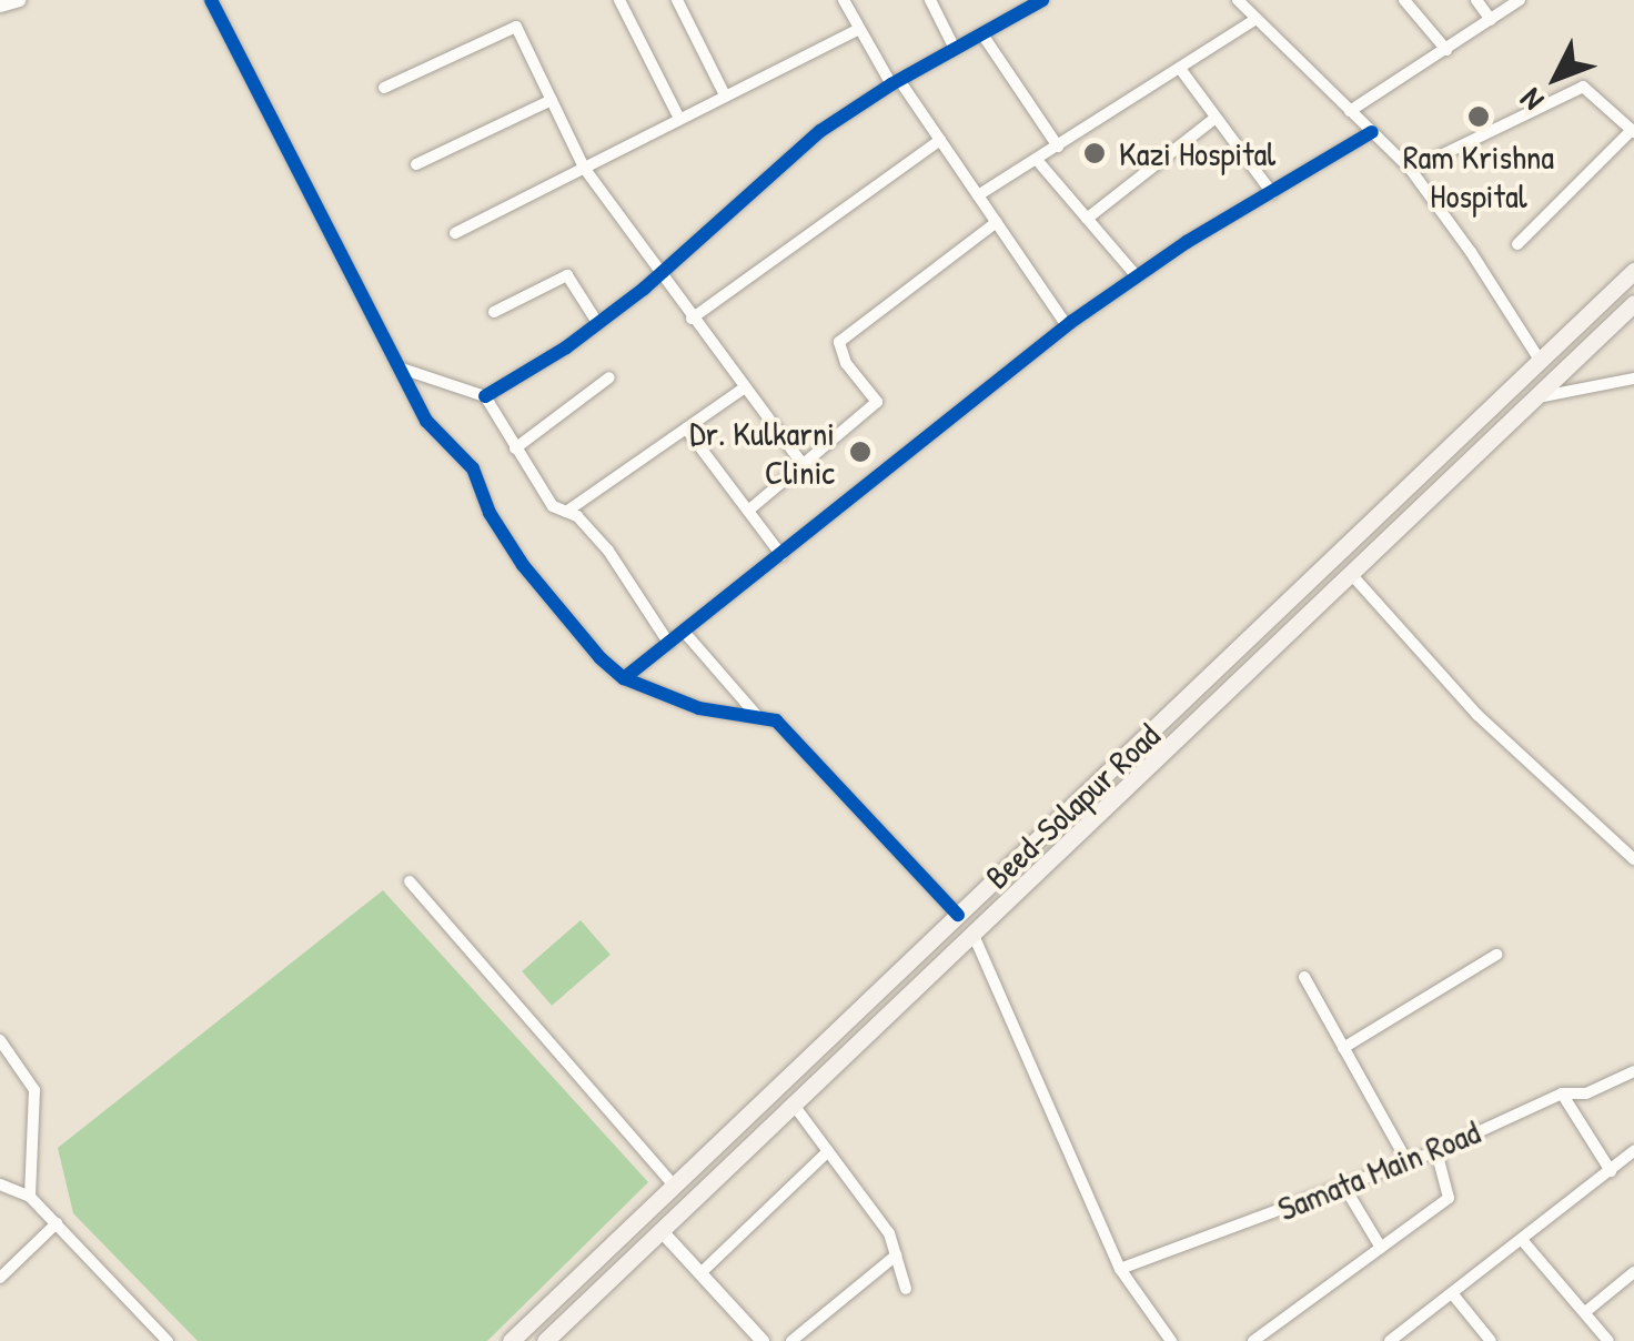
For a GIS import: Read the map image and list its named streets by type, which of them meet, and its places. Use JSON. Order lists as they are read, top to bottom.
{
  "streets": {
    "main road": ["Beed-Solapur Road"],
    "street": ["Samata Main Road"]
  },
  "places": ["Ram Krishna Hospital", "Kazi Hospital", "Dr. Kulkarni Clinic"],
  "north": "bottom left"
}
